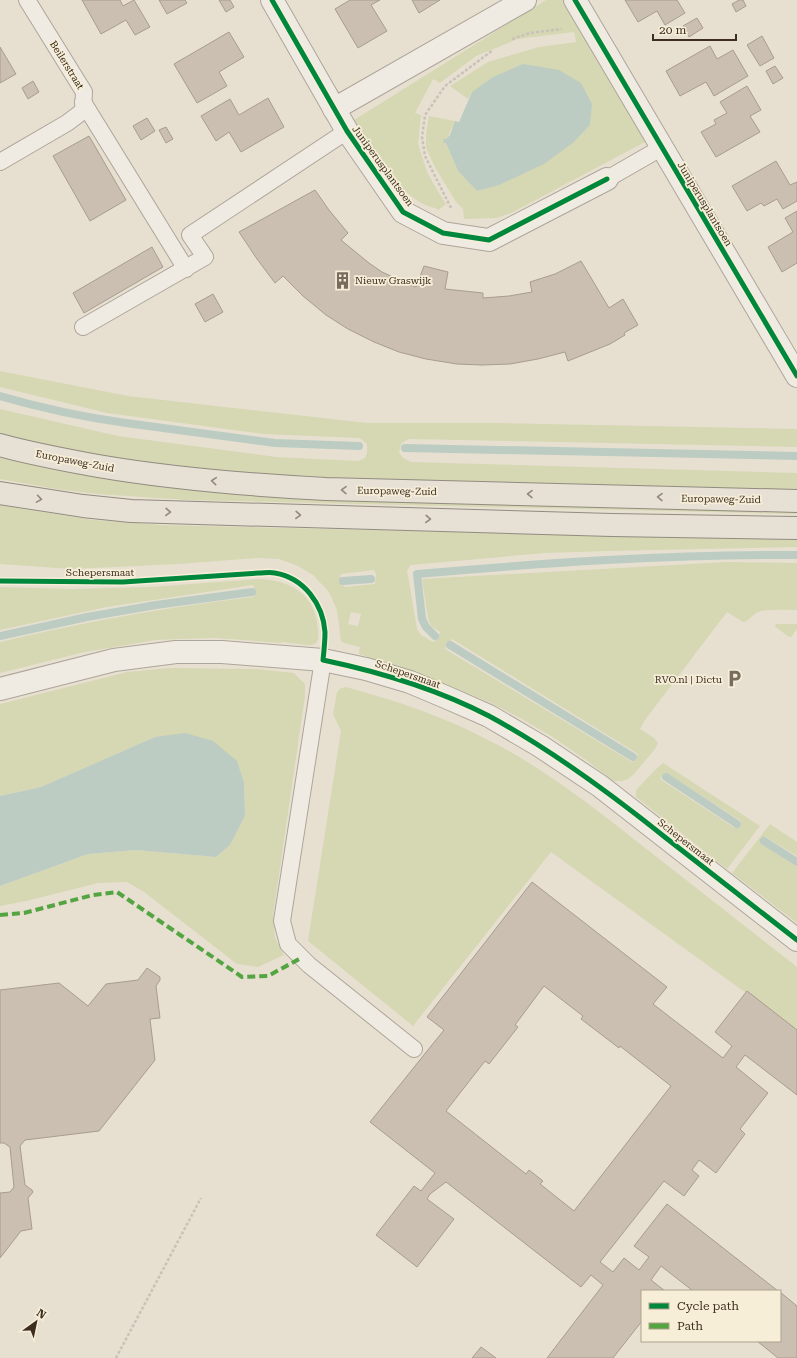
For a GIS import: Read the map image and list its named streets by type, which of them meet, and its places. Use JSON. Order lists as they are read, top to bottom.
{
  "streets": {
    "main road": ["Europaweg-Zuid"],
    "street": ["Juniperusplantsoen", "Schepersmaat"],
    "lane": ["Beilerstraat"]
  },
  "places": {
    "building": ["Nieuw Graswijk"],
    "parking": ["RVO.nl | Dictu"]
  },
  "legend": ["Cycle path", "Path"],
  "scale_bar": "20 m",
  "north": "top right"
}
